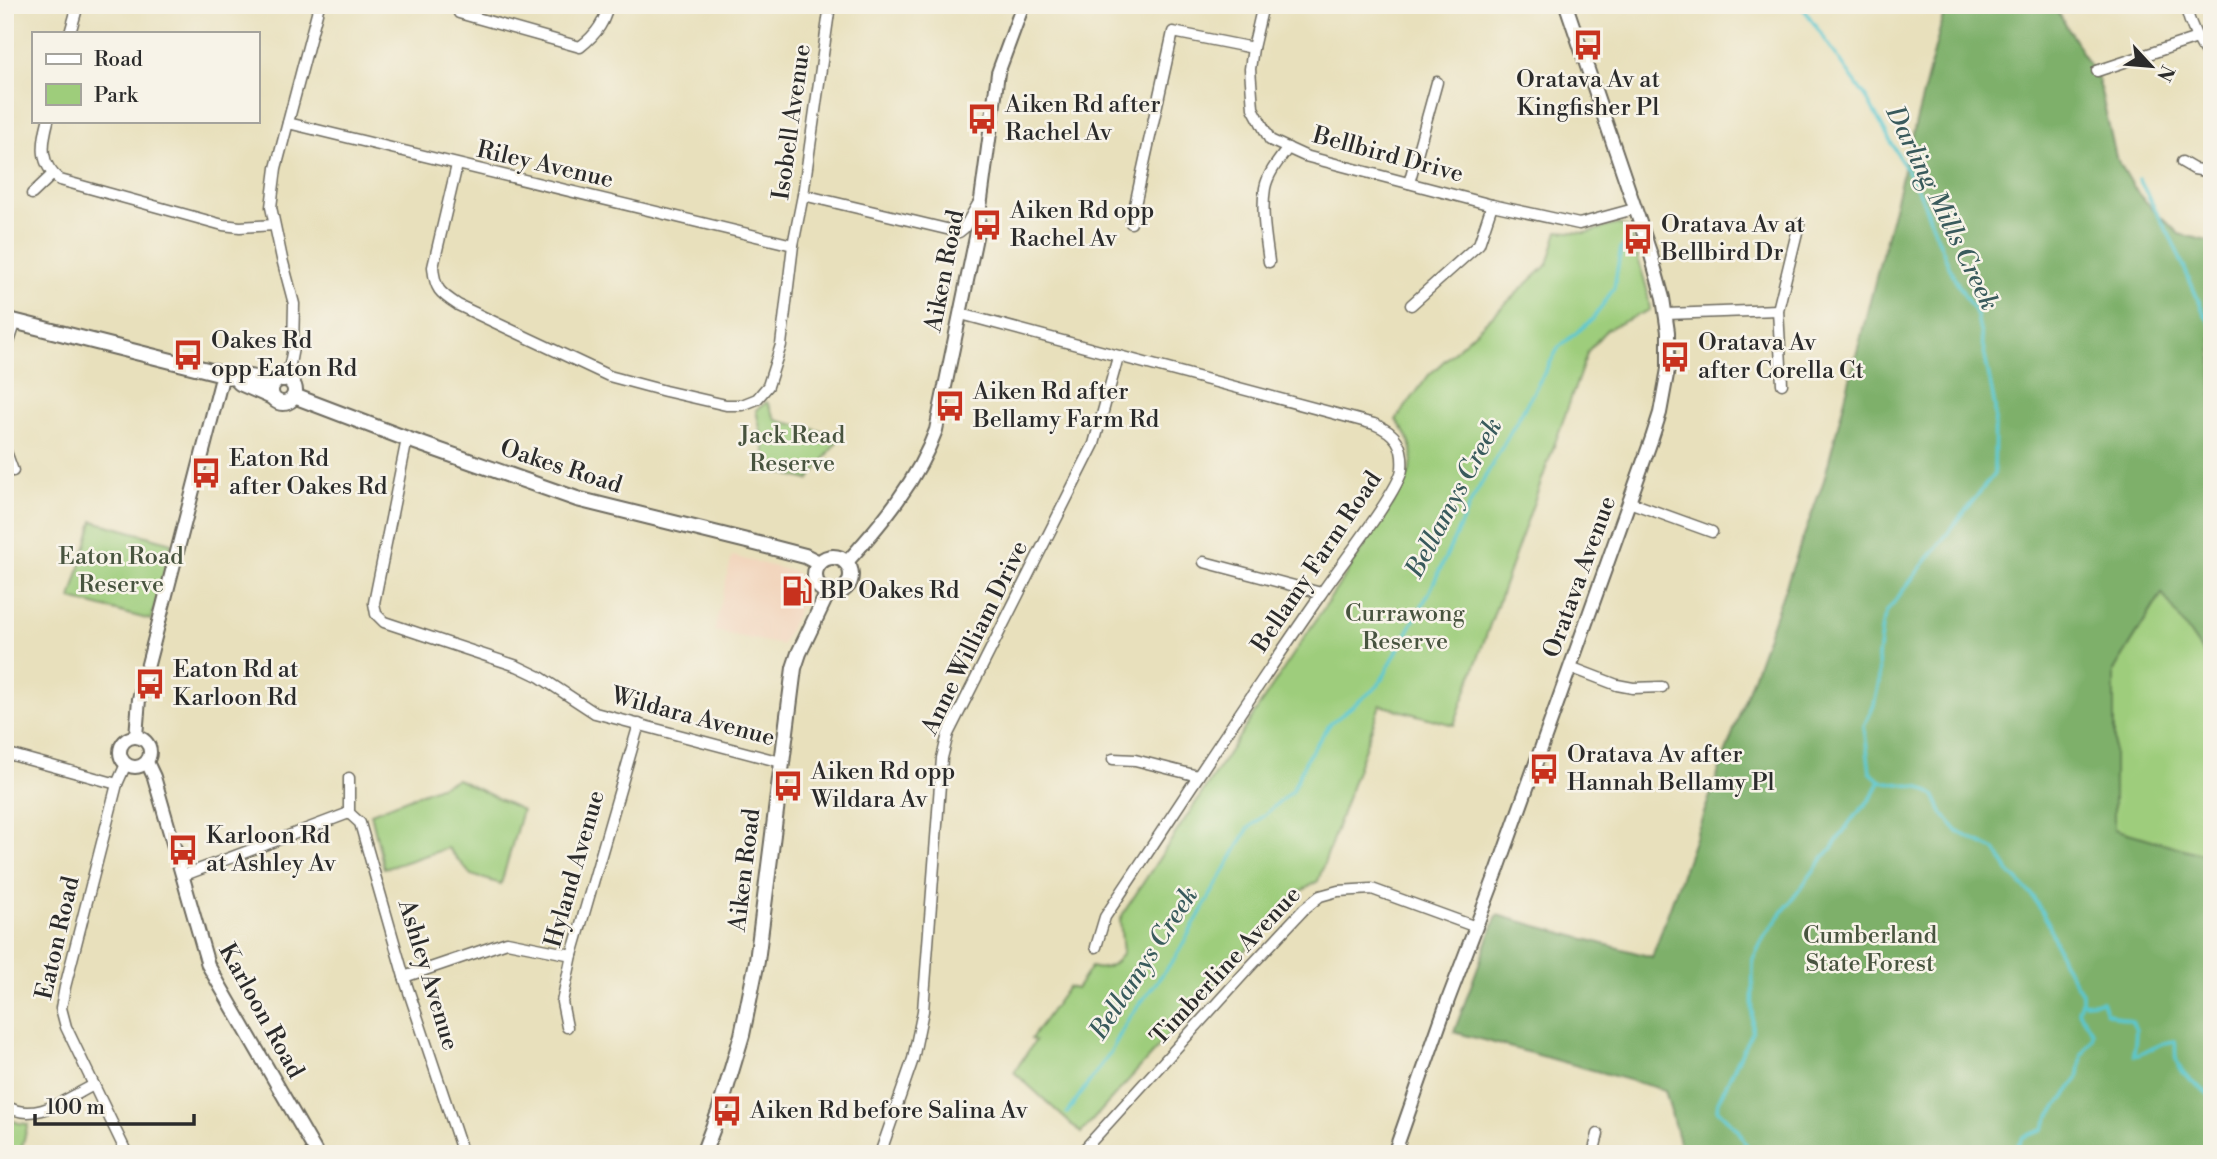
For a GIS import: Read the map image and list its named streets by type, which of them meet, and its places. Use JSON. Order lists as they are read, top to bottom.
{
  "streets": {
    "main road": ["Aiken Road", "Oakes Road"],
    "street": [
      "Isobell Avenue",
      "Bellbird Drive",
      "Riley Avenue",
      "Bellamy Farm Road",
      "Oratava Avenue",
      "Anne William Drive",
      "Wildara Avenue",
      "Hyland Avenue",
      "Eaton Road",
      "Timberline Avenue",
      "Ashley Avenue",
      "Karloon Road"
    ]
  },
  "crossings": [
    ["Isobell Avenue", "Riley Avenue"],
    ["Bellbird Drive", "Oratava Avenue"],
    ["Aiken Road", "Oakes Road"],
    ["Aiken Road", "Bellamy Farm Road"],
    ["Aiken Road", "Wildara Avenue"],
    ["Oakes Road", "Wildara Avenue"],
    ["Bellamy Farm Road", "Anne William Drive"],
    ["Oratava Avenue", "Timberline Avenue"],
    ["Wildara Avenue", "Hyland Avenue"],
    ["Eaton Road", "Karloon Road"]
  ],
  "water": ["Darling Mills Creek", "Bellamys Creek"],
  "parks": [
    "Jack Read Reserve",
    "Eaton Road Reserve",
    "Currawong Reserve",
    "Cumberland State Forest"
  ],
  "places": {
    "bus stop": [
      "Oratava Av at Kingfisher Pl",
      "Aiken Rd after Rachel Av",
      "Aiken Rd opp Rachel Av",
      "Oratava Av at Bellbird Dr",
      "Oakes Rd opp Eaton Rd",
      "Oratava Av after Corella Ct",
      "Aiken Rd after Bellamy Farm Rd",
      "Eaton Rd after Oakes Rd",
      "Eaton Rd at Karloon Rd",
      "Oratava Av after Hannah Bellamy Pl",
      "Aiken Rd opp Wildara Av",
      "Karloon Rd at Ashley Av",
      "Aiken Rd before Salina Av"
    ],
    "fuel station": ["BP Oakes Rd"]
  },
  "legend": ["Road", "Park"],
  "scale_bar": "100 m",
  "north": "bottom right"
}
